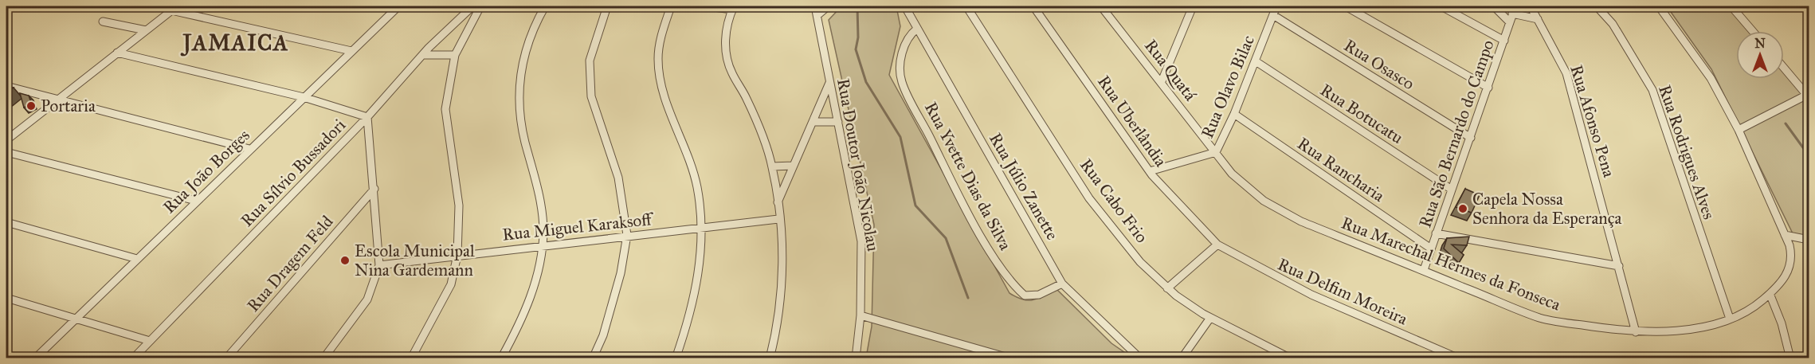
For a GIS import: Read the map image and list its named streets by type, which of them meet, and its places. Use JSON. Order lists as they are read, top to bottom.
{
  "streets": {
    "street": [
      "Rua Osasco",
      "Rua Quatá",
      "Rua Olavo Bilac",
      "Rua Botucatu",
      "Rua Uberlândia",
      "Rua Afonso Pena",
      "Rua São Bernardo do Campo",
      "Rua Rodrigues Alves",
      "Rua Doutor João Nicolau",
      "Rua Rancharia",
      "Rua João Borges",
      "Rua Sílvio Bussadori",
      "Rua Yvette Dias da Silva",
      "Rua Júlio Zanette",
      "Rua Cabo Frio",
      "Rua Miguel Karaksoff",
      "Rua Dragem Feld",
      "Rua Marechal Hermes da Fonseca",
      "Rua Delfim Moreira"
    ]
  },
  "crossings": [
    ["Rua Osasco", "Rua Olavo Bilac"],
    ["Rua Osasco", "Rua São Bernardo do Campo"],
    ["Rua Quatá", "Rua Olavo Bilac"],
    ["Rua Quatá", "Rua Marechal Hermes da Fonseca"],
    ["Rua Olavo Bilac", "Rua Botucatu"],
    ["Rua Olavo Bilac", "Rua Rancharia"],
    ["Rua Olavo Bilac", "Rua Marechal Hermes da Fonseca"],
    ["Rua Botucatu", "Rua São Bernardo do Campo"],
    ["Rua Uberlândia", "Rua Delfim Moreira"],
    ["Rua Afonso Pena", "Rua Marechal Hermes da Fonseca"],
    ["Rua São Bernardo do Campo", "Rua Rancharia"],
    ["Rua São Bernardo do Campo", "Rua Marechal Hermes da Fonseca"],
    ["Rua Rodrigues Alves", "Rua Marechal Hermes da Fonseca"],
    ["Rua Yvette Dias da Silva", "Rua Júlio Zanette"]
  ],
  "districts": ["JAMAICA"],
  "places": ["Portaria", "Capela Nossa Senhora da Esperança", "Escola Municipal Nina Gardemann"],
  "north": "top"
}
